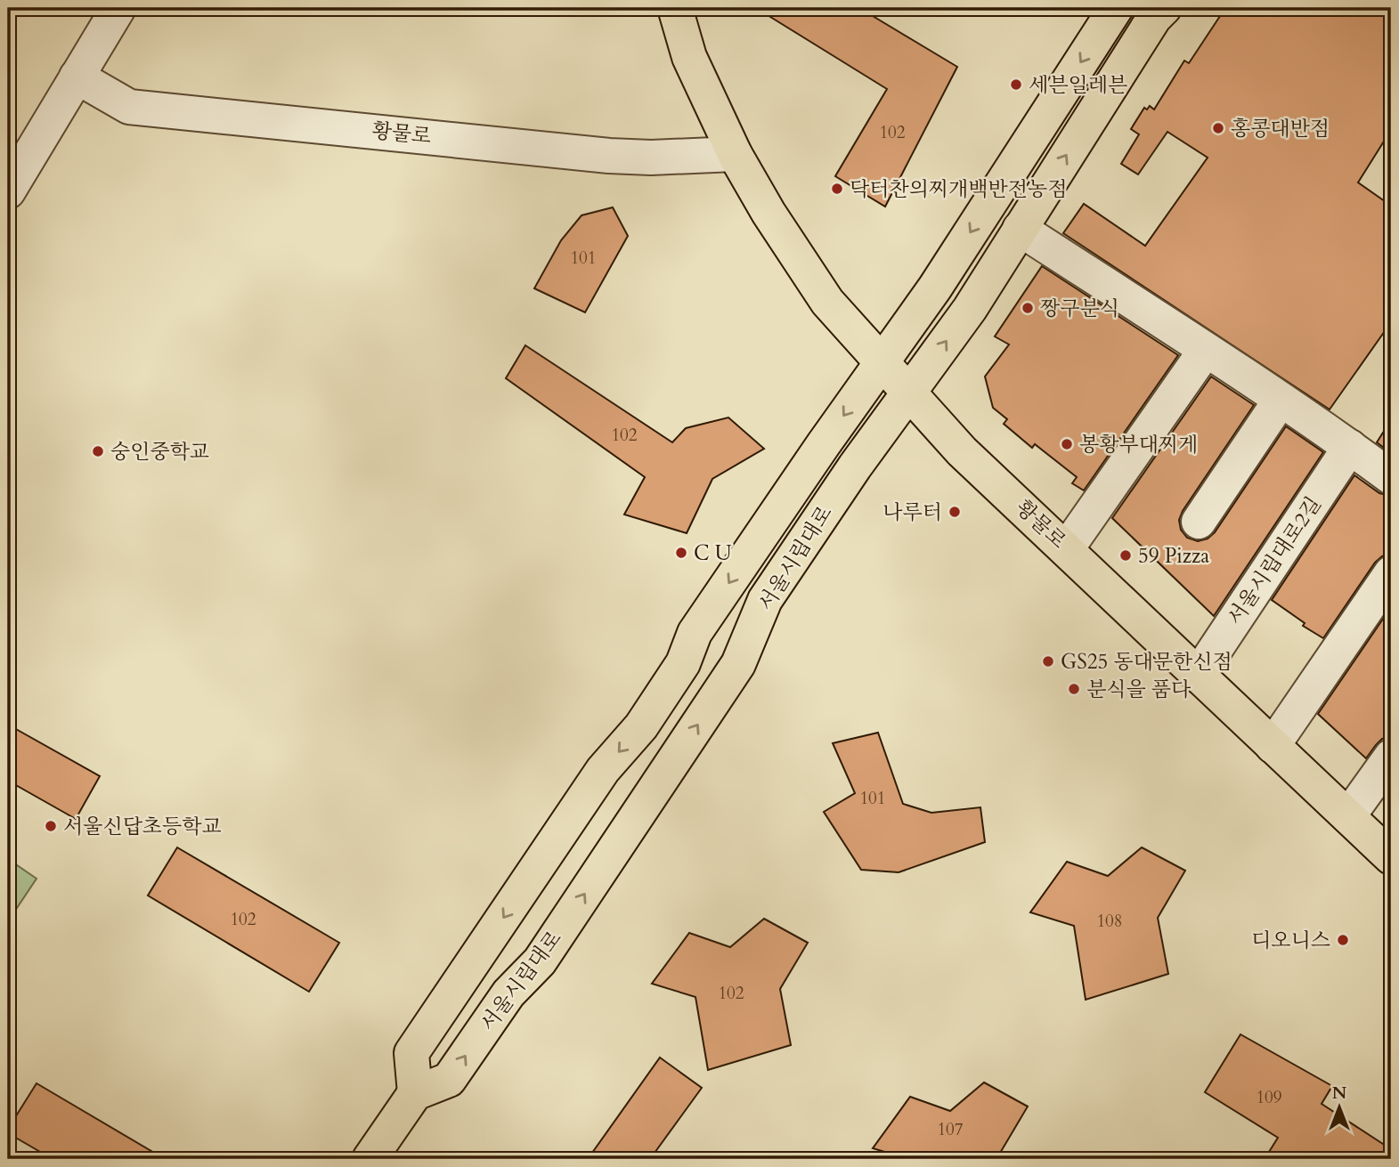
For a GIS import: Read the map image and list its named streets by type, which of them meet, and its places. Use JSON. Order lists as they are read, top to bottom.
{
  "streets": {
    "main road": ["황물로", "서울시립대로"],
    "street": ["서울시립대로2길"]
  },
  "crossings": [
    ["황물로", "서울시립대로"],
    ["황물로", "서울시립대로2길"]
  ],
  "places": [
    "세븐일레븐",
    "홍콩대반점",
    "닥터찬의찌개백반전농점",
    "짱구분식",
    "봉황부대찌게",
    "숭인중학교",
    "나루터",
    "C U",
    "59 Pizza",
    "GS25 동대문한신점",
    "분식을 품다",
    "서울신답초등학교",
    "디오니스"
  ],
  "house_numbers": [
    "102",
    "101",
    "102",
    "101",
    "102",
    "108",
    "102",
    "109",
    "107"
  ],
  "north": "top"
}
